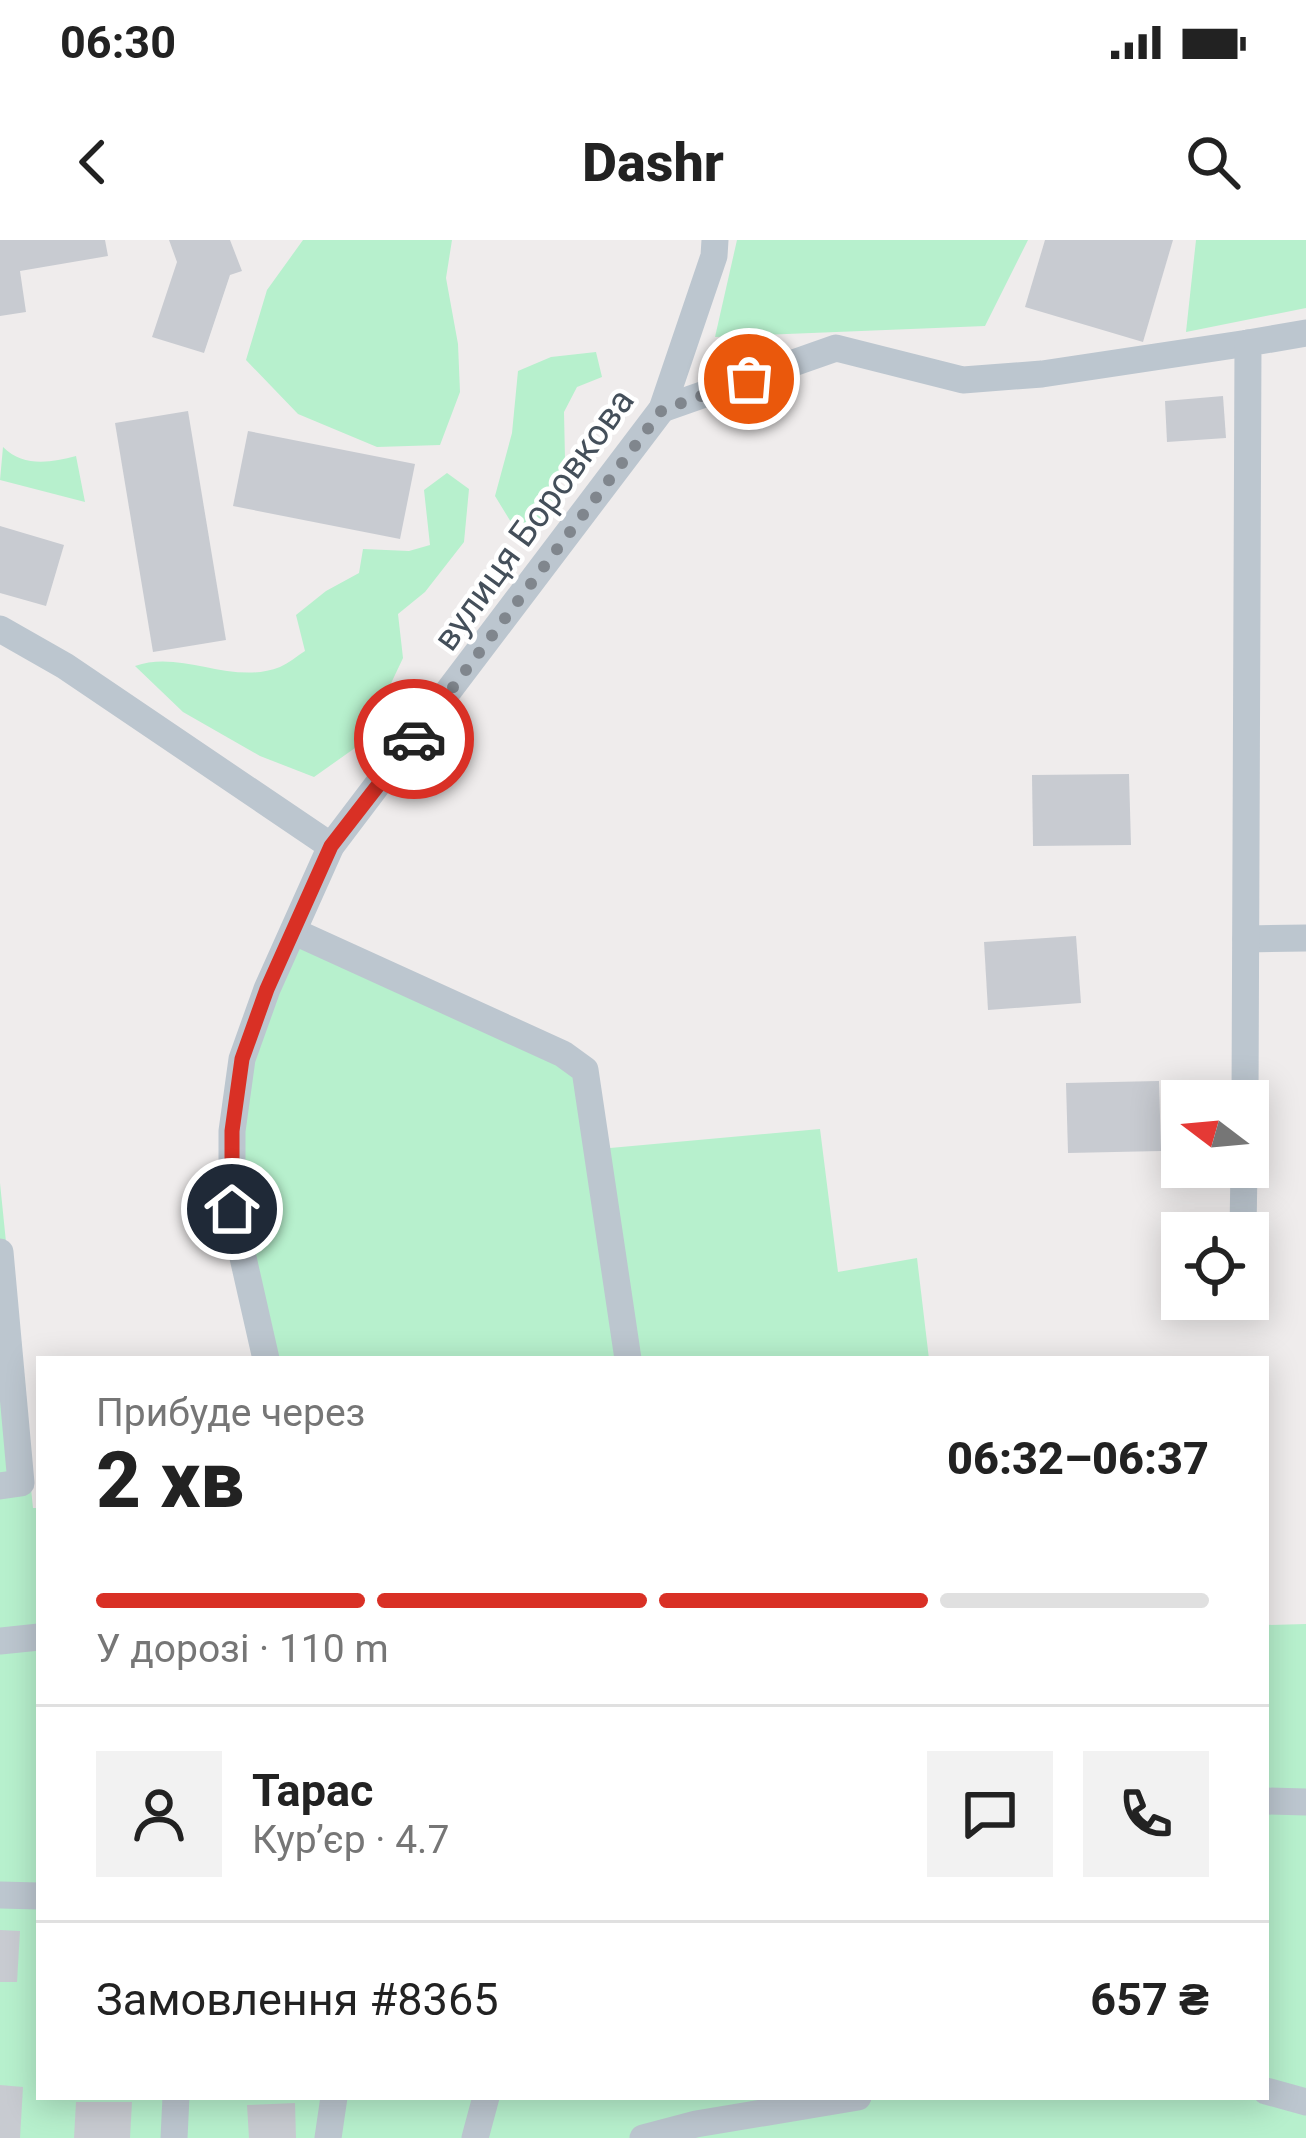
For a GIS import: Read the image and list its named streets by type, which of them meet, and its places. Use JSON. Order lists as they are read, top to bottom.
{
  "streets": {
    "street": ["вулиця Боровкова"]
  },
  "north": "left",
  "page": {
    "status": "06:30",
    "header": "Dashr",
    "heading": ["2 хв", "Прибуде через", "06:32–06:37"],
    "panel": [
      "Тарас",
      "Кур’єр · 4.7",
      "Замовлення #8365",
      "657 ₴"
    ],
    "bar": "У дорозі · 110 m"
  }
}
